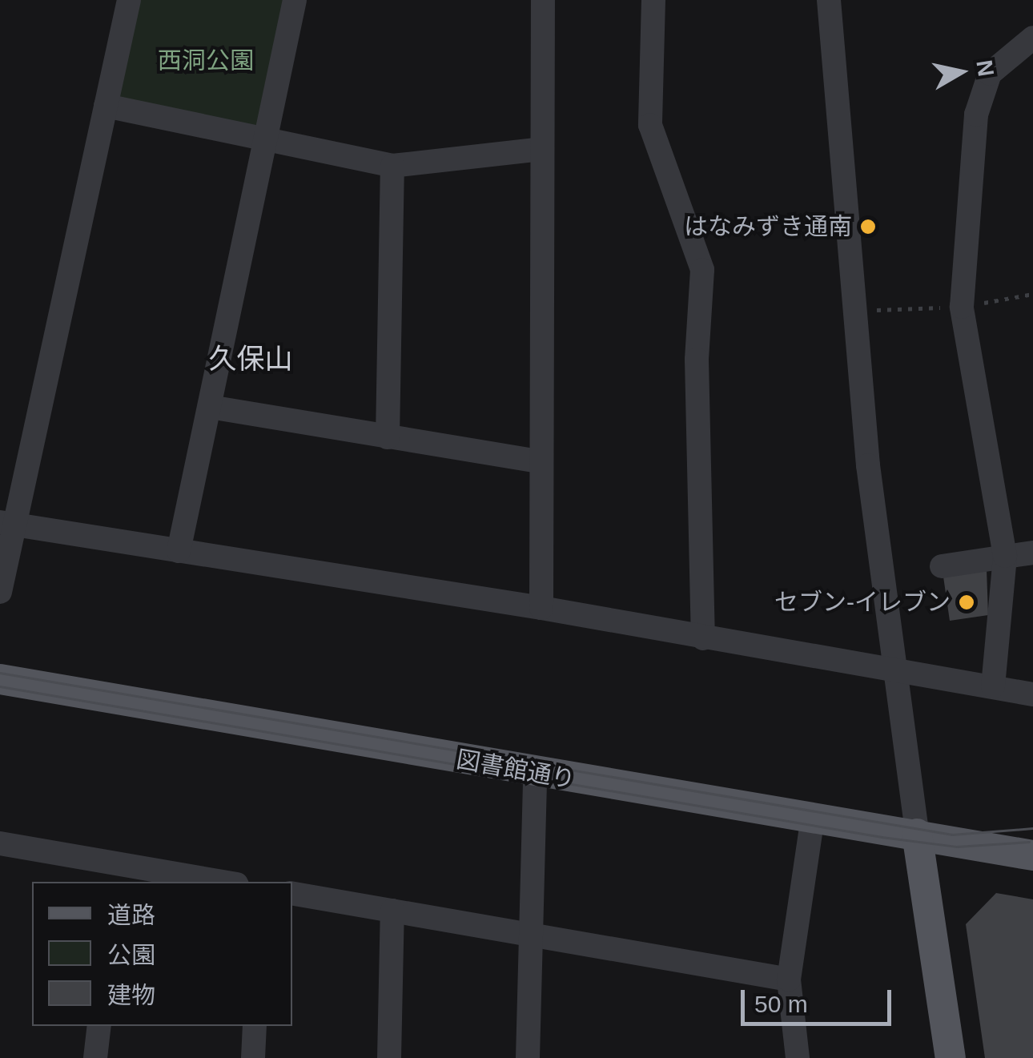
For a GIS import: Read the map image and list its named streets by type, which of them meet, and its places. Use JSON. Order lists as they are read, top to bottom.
{
  "streets": {
    "main road": ["図書館通り"]
  },
  "districts": ["久保山"],
  "parks": ["西洞公園"],
  "places": ["はなみずき通南", "セブン-イレブン"],
  "legend": ["道路", "公園", "建物"],
  "scale_bar": "50 m",
  "north": "right"
}
